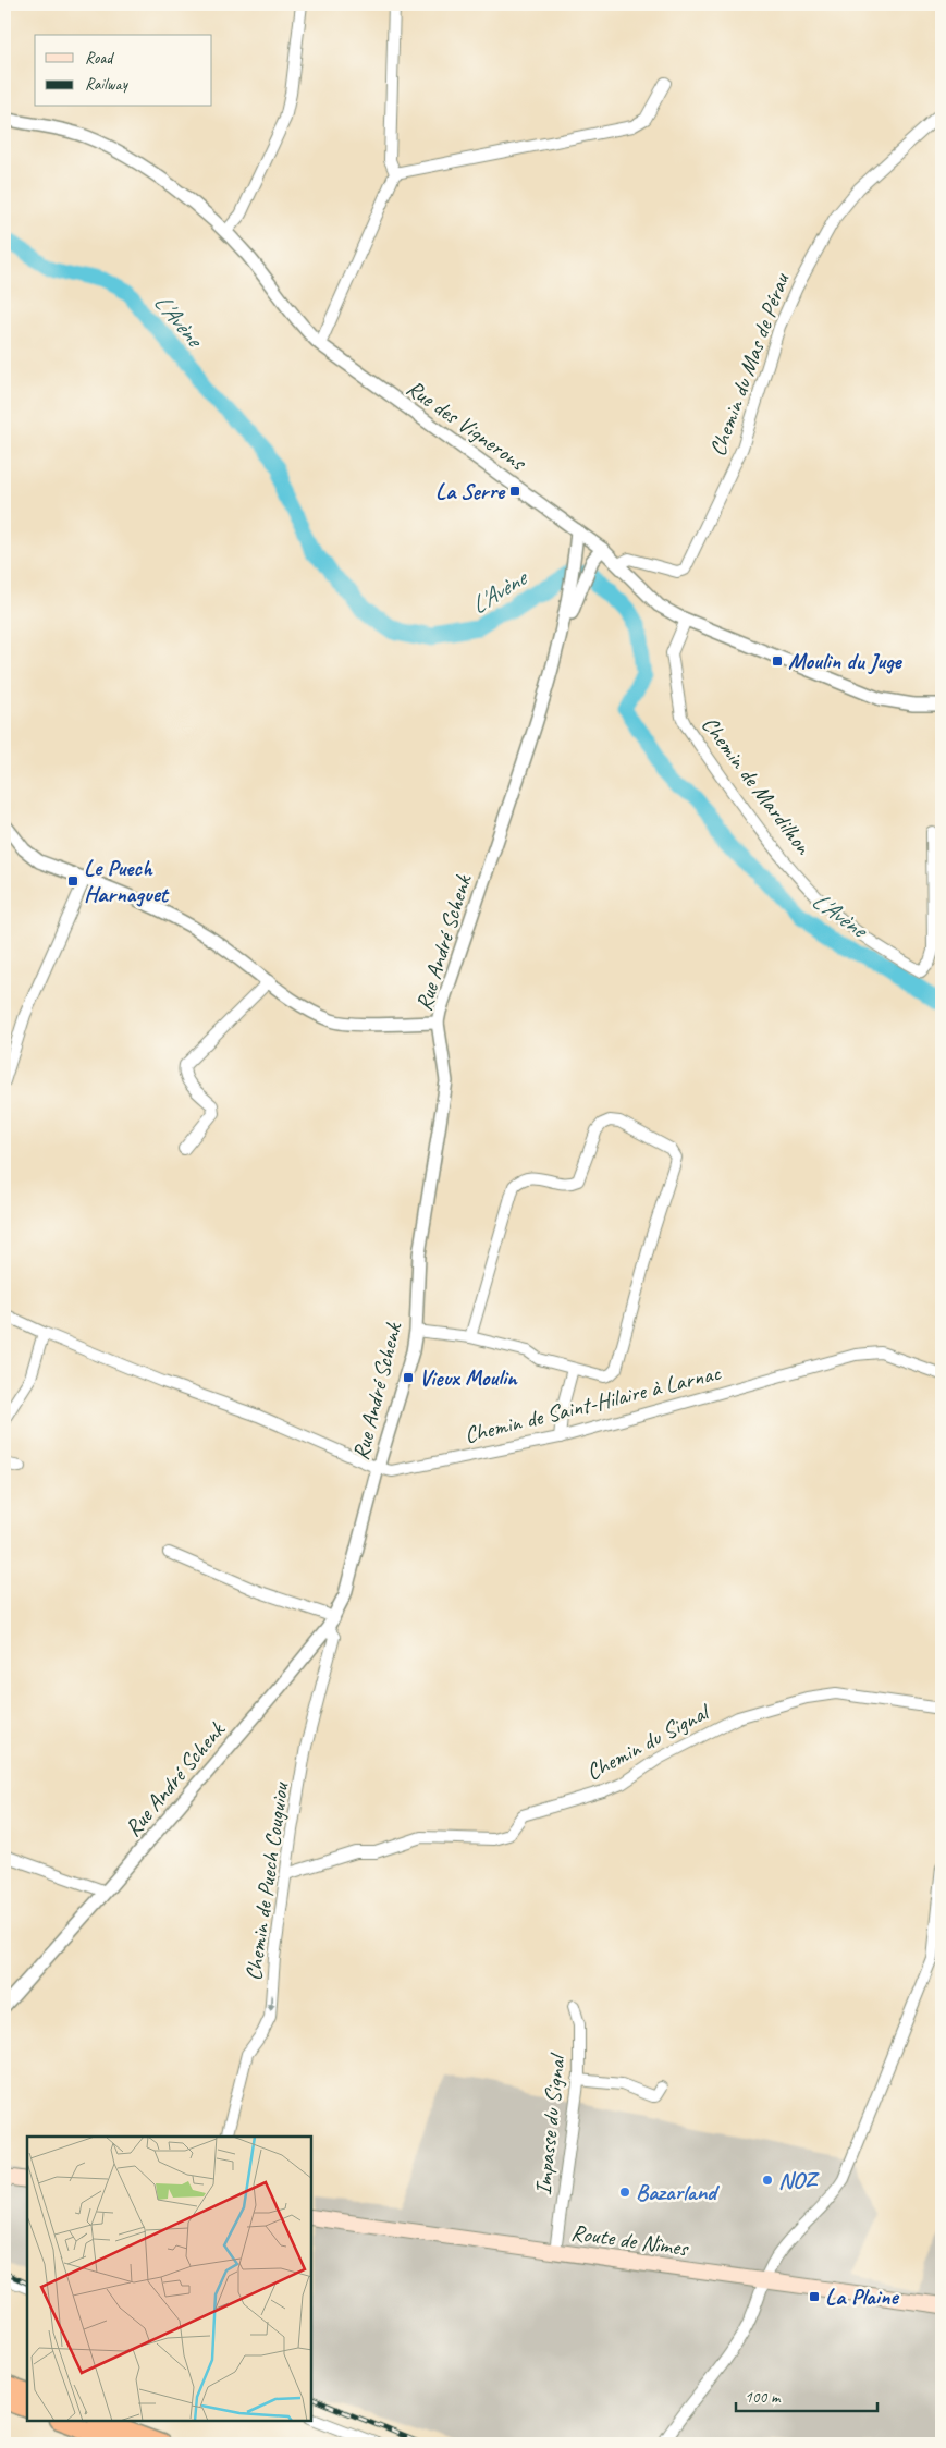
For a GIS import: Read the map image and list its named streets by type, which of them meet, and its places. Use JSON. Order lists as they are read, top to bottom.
{
  "streets": {
    "main road": ["Route de Nîmes"],
    "street": [
      "Chemin du Mas de Pérau",
      "Rue des Vignerons",
      "Chemin de Mardilhon",
      "Rue André Schenk",
      "Chemin de Saint-Hilaire à Larnac",
      "Chemin du Signal",
      "Chemin de Puech Couguiou",
      "Impasse du Signal"
    ]
  },
  "crossings": [
    ["Chemin du Mas de Pérau", "Rue des Vignerons"],
    ["Rue des Vignerons", "Chemin de Mardilhon"],
    ["Rue des Vignerons", "Rue André Schenk"],
    ["Rue André Schenk", "Chemin de Saint-Hilaire à Larnac"],
    ["Rue André Schenk", "Chemin de Puech Couguiou"],
    ["Chemin du Signal", "Chemin de Puech Couguiou"],
    ["Impasse du Signal", "Route de Nîmes"]
  ],
  "one_way": ["Chemin de Puech Couguiou"],
  "water": ["L'Avène"],
  "places": {
    "transit": [
      "La Serre",
      "Moulin du Juge",
      "Le Puech Harnaguet",
      "Vieux Moulin",
      "La Plaine"
    ],
    "other": ["NOZ", "Bazarland"]
  },
  "legend": ["Road", "Railway"],
  "scale_bar": "100 m"
}
